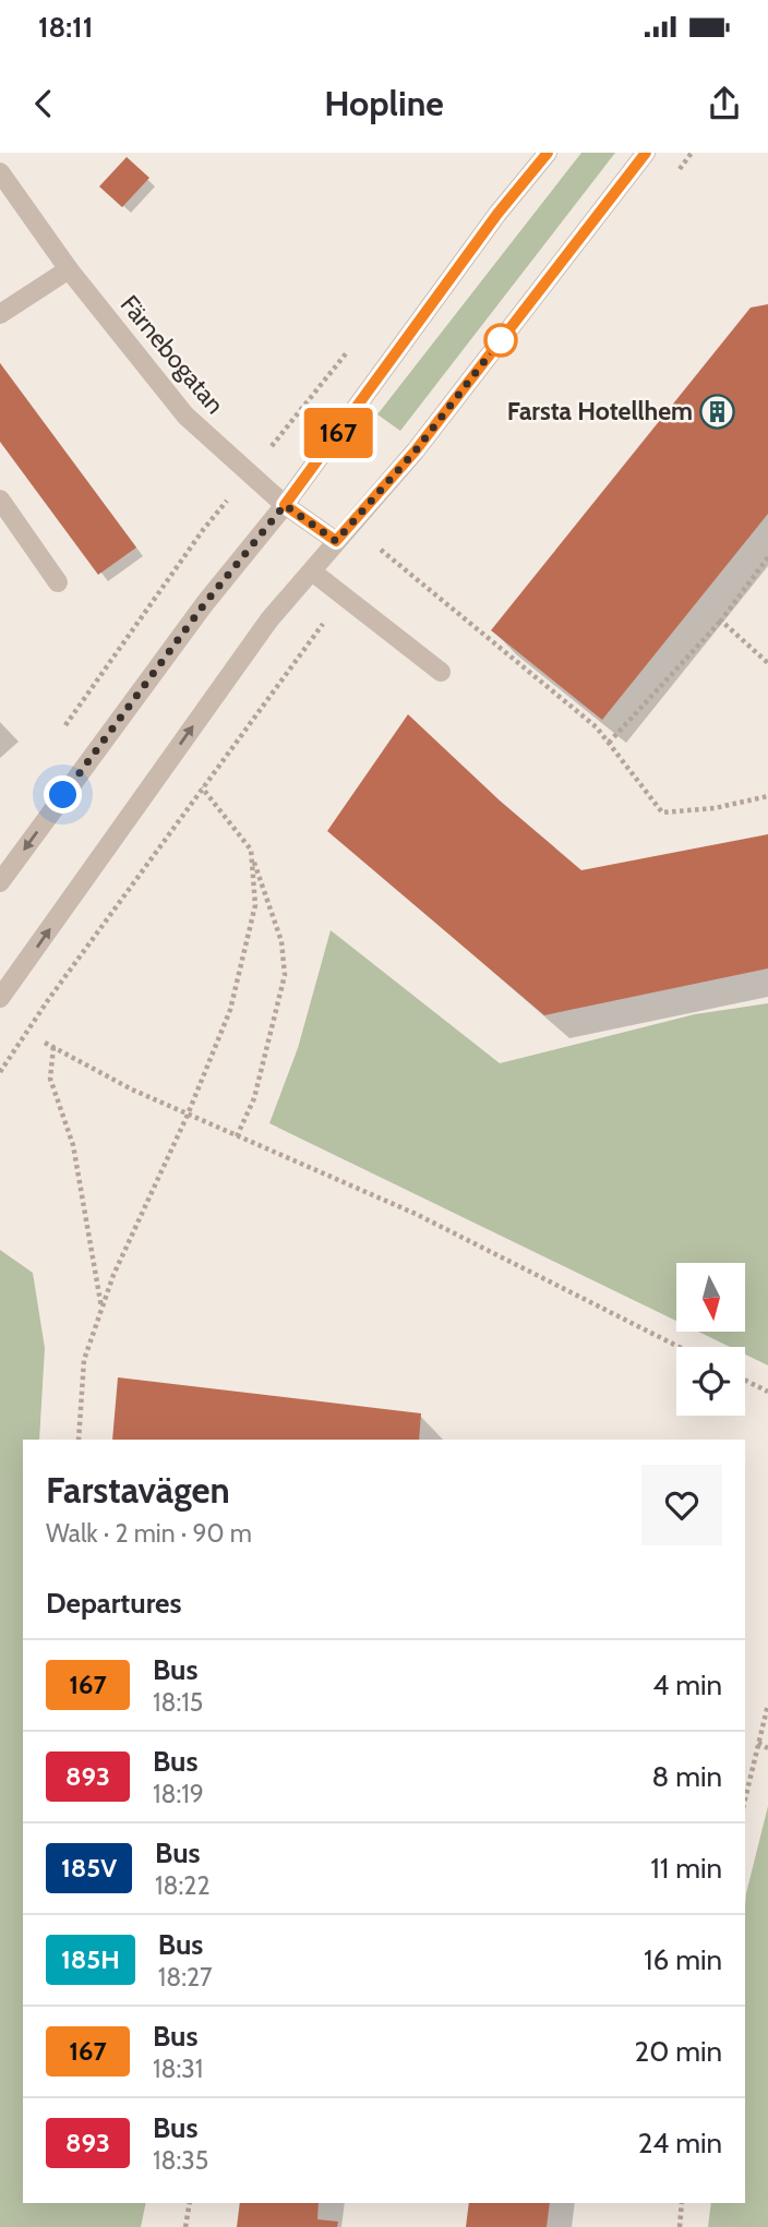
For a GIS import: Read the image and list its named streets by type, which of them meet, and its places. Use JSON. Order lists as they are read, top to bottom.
{
  "streets": {
    "street": ["Färnebogatan"]
  },
  "places": {
    "building": ["Farsta Hotellhem"]
  },
  "lines": ["bus line 167"],
  "north": "bottom",
  "page": {
    "status": "18:11",
    "header": "Hopline",
    "on_map": "167",
    "heading": [
      ["Farstavägen", "Walk · 2 min · 90 m"],
      "Departures"
    ],
    "list": [
      {
        "mark": "167",
        "name": "Bus",
        "note": "18:15",
        "value": "4 min"
      },
      {
        "mark": "893",
        "name": "Bus",
        "note": "18:19",
        "value": "8 min"
      },
      {
        "mark": "185V",
        "name": "Bus",
        "note": "18:22",
        "value": "11 min"
      },
      {
        "mark": "185H",
        "name": "Bus",
        "note": "18:27",
        "value": "16 min"
      },
      {
        "mark": "167",
        "name": "Bus",
        "note": "18:31",
        "value": "20 min"
      },
      {
        "mark": "893",
        "name": "Bus",
        "note": "18:35",
        "value": "24 min"
      }
    ]
  }
}
